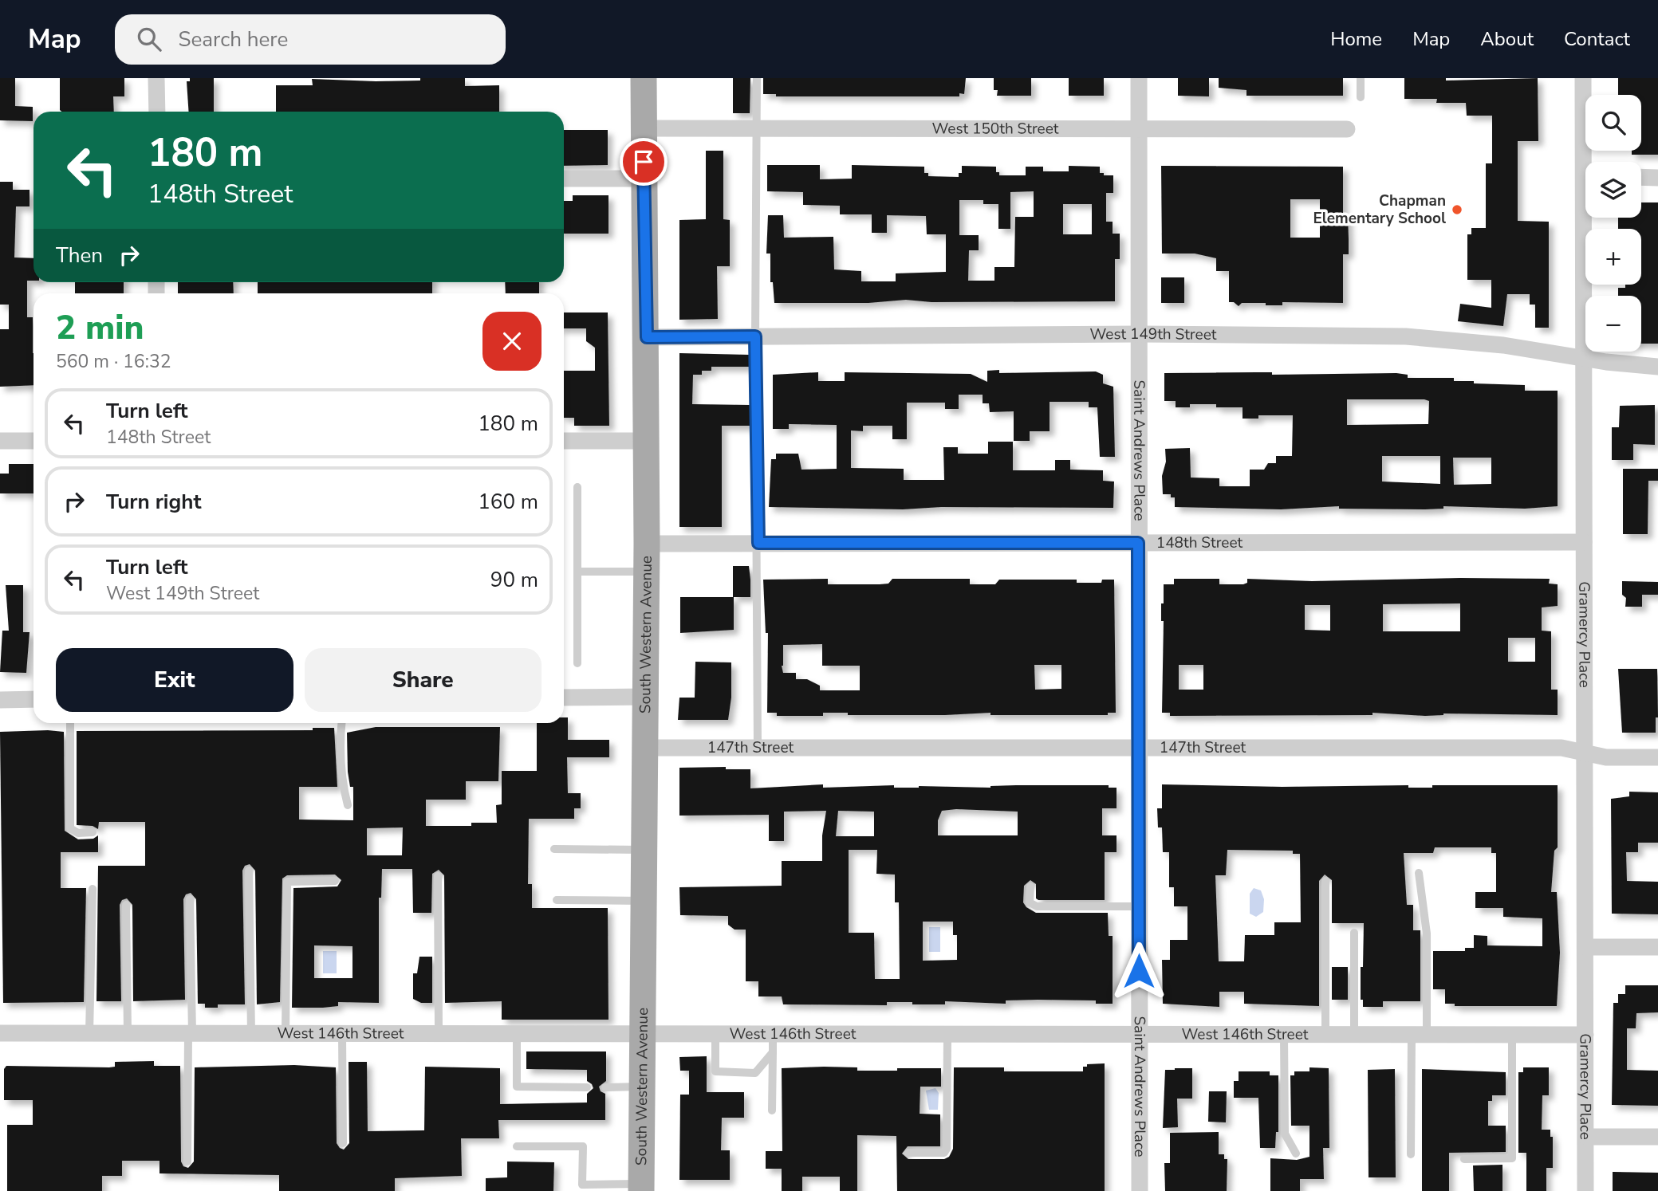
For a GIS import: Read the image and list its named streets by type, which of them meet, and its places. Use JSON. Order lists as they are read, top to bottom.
{
  "streets": {
    "main road": ["South Western Avenue"],
    "street": [
      "West 150th Street",
      "West 149th Street",
      "Saint Andrews Place",
      "148th Street",
      "Gramercy Place",
      "147th Street",
      "West 146th Street"
    ]
  },
  "crossings": [
    ["West 150th Street", "Saint Andrews Place"],
    ["West 150th Street", "South Western Avenue"],
    ["West 149th Street", "Saint Andrews Place"],
    ["West 149th Street", "South Western Avenue"],
    ["West 149th Street", "Gramercy Place"],
    ["Saint Andrews Place", "148th Street"],
    ["Saint Andrews Place", "147th Street"],
    ["Saint Andrews Place", "West 146th Street"],
    ["148th Street", "South Western Avenue"],
    ["148th Street", "Gramercy Place"],
    ["South Western Avenue", "147th Street"],
    ["South Western Avenue", "West 146th Street"],
    ["Gramercy Place", "147th Street"],
    ["Gramercy Place", "West 146th Street"]
  ],
  "places": ["Chapman Elementary School"],
  "page": {
    "header": "Map",
    "search": "Search here",
    "nav": [
      "Home",
      "Map",
      "About",
      "Contact"
    ],
    "map_buttons": ["+", "−"],
    "turn": ["180 m", "148th Street"],
    "then": "Then",
    "heading": ["2 min", "560 m · 16:32"],
    "list": [
      {
        "name": "Turn left",
        "note": "148th Street",
        "value": "180 m"
      },
      {
        "name": "Turn right",
        "value": "160 m"
      },
      {
        "name": "Turn left",
        "note": "West 149th Street",
        "value": "90 m"
      }
    ],
    "buttons": ["Exit", "Share"]
  }
}
